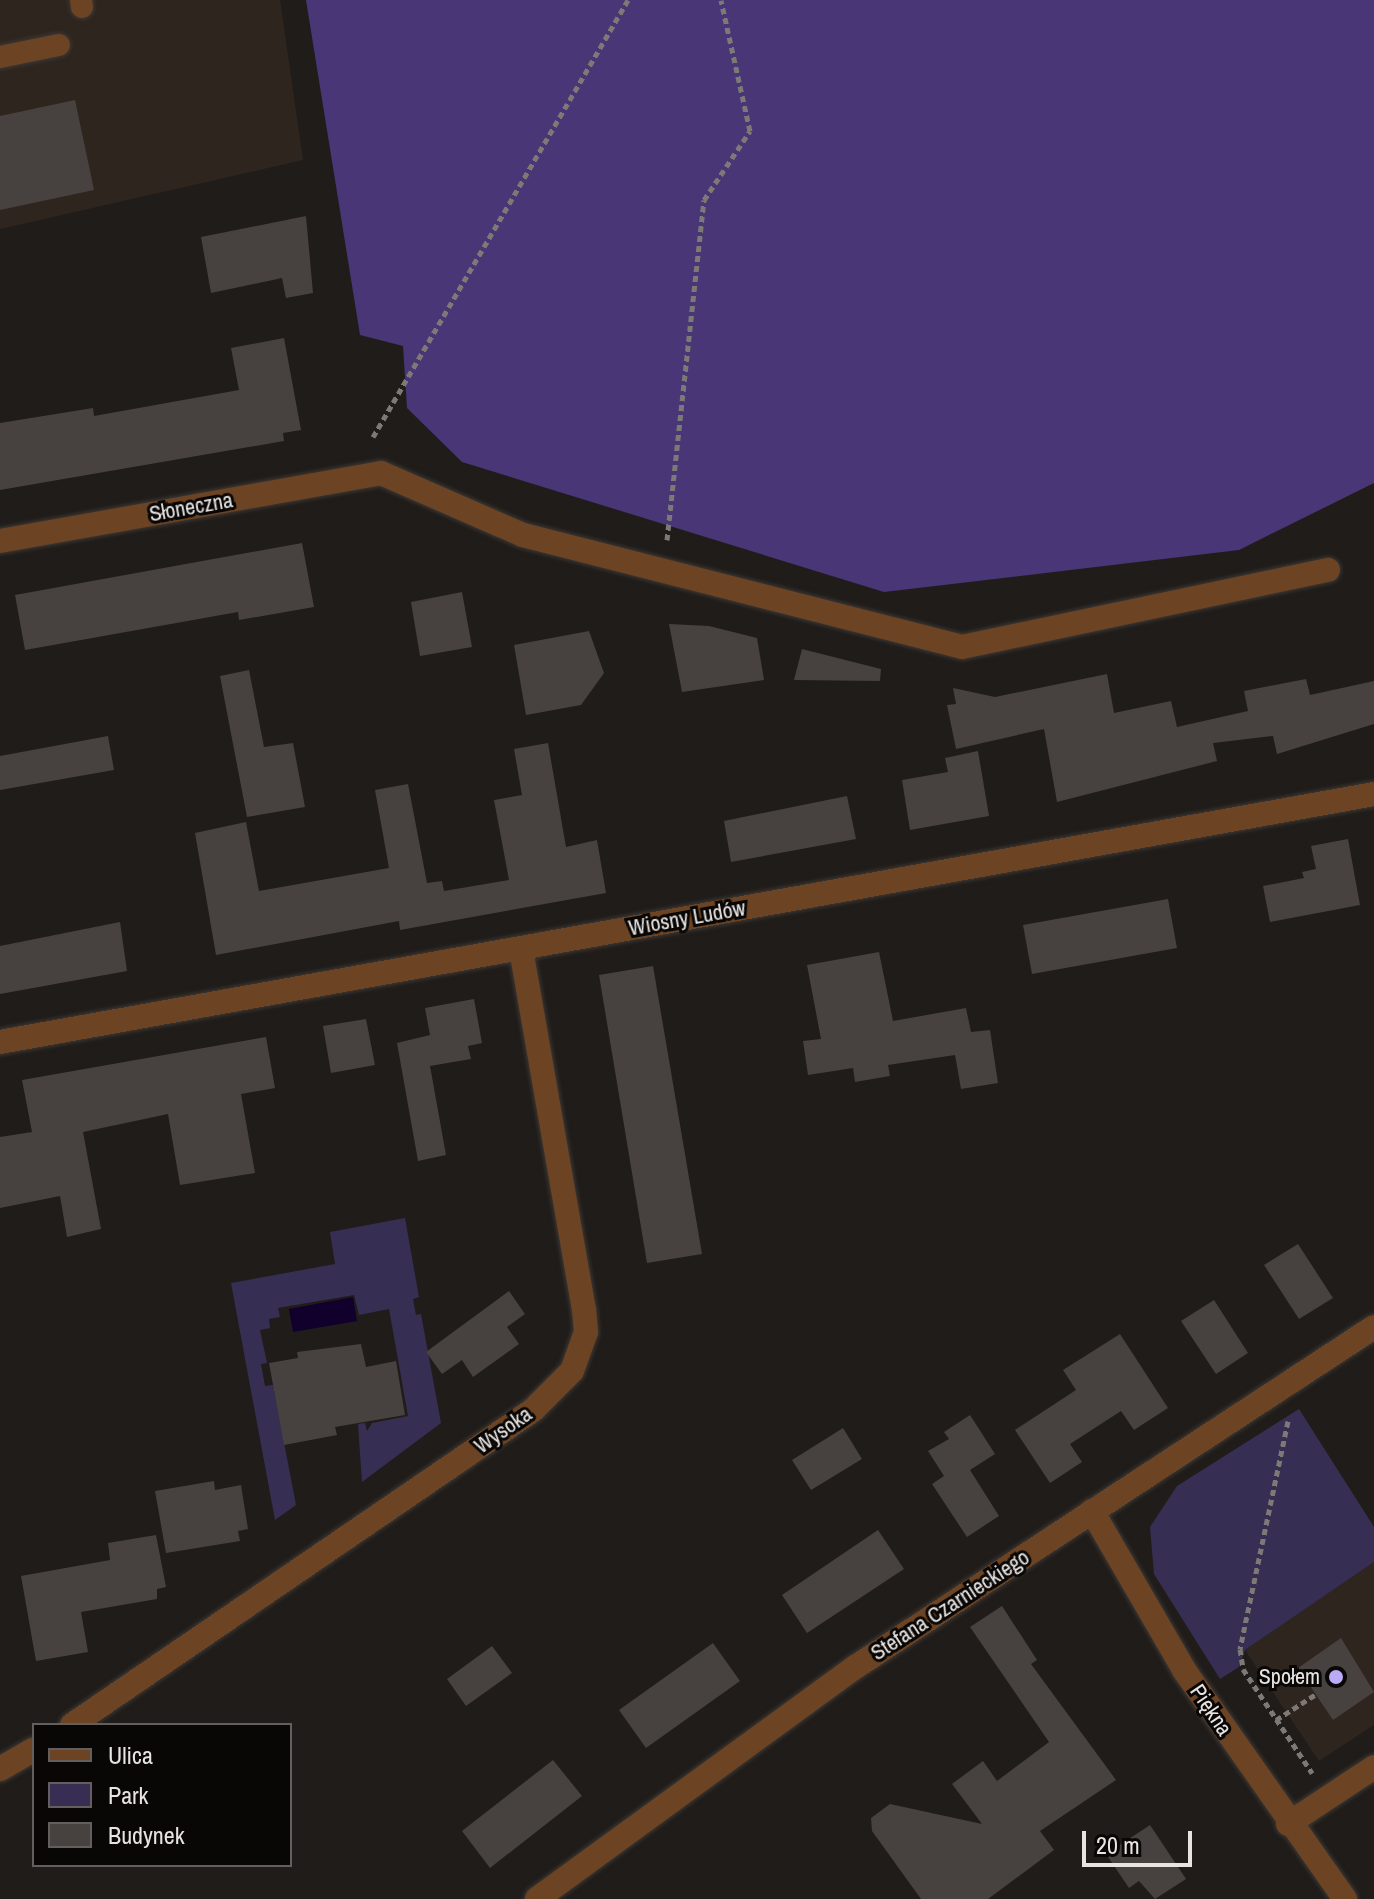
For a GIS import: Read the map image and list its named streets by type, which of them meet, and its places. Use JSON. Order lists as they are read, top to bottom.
{
  "streets": {
    "street": [
      "Słoneczna",
      "Wiosny Ludów",
      "Wysoka",
      "Stefana Czarnieckiego",
      "Piękna"
    ]
  },
  "crossings": [
    ["Wiosny Ludów", "Wysoka"],
    ["Stefana Czarnieckiego", "Piękna"]
  ],
  "places": ["Społem"],
  "legend": ["Ulica", "Park", "Budynek"],
  "scale_bar": "20 m"
}
